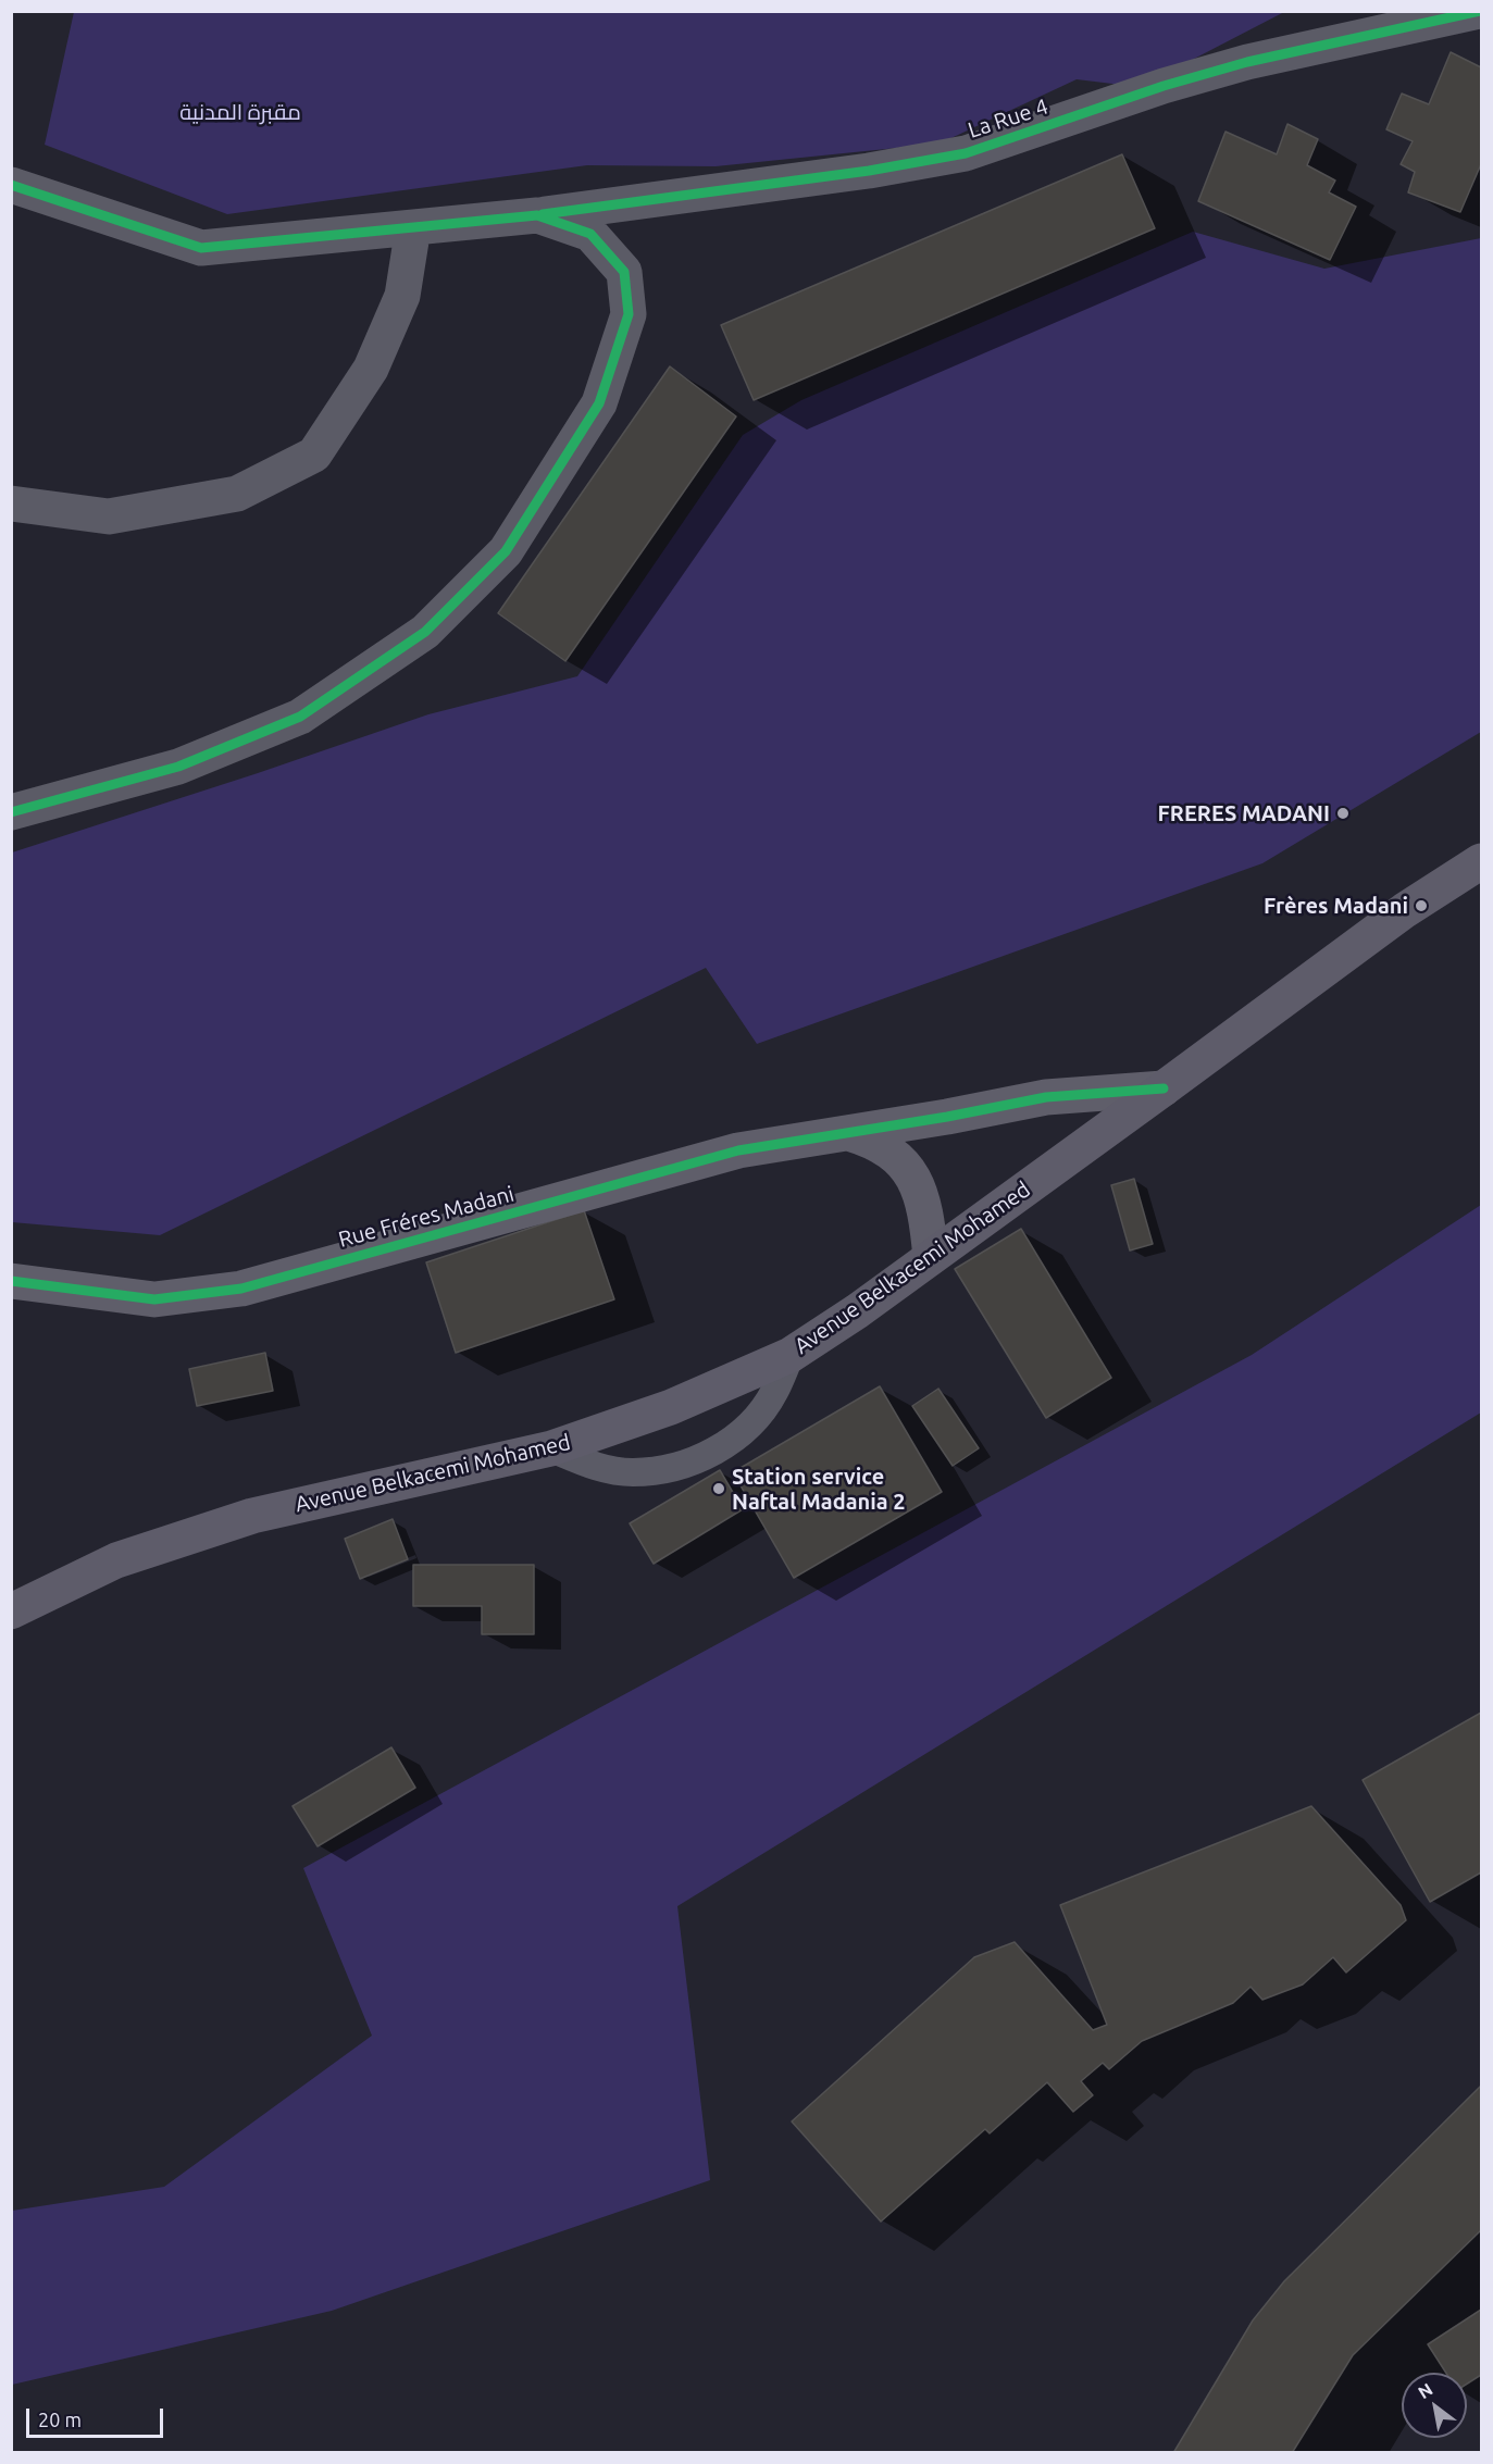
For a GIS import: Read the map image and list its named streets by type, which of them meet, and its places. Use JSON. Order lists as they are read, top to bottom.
{
  "streets": {
    "main road": ["Avenue Belkacemi Mohamed"],
    "street": ["La Rue 4", "Rue Fréres Madani"]
  },
  "crossings": [
    ["Rue Fréres Madani", "Avenue Belkacemi Mohamed"]
  ],
  "parks": ["مقبرة المدنية"],
  "places": ["FRERES MADANI", "Frères Madani", "Station service Naftal Madania 2"],
  "scale_bar": "20 m",
  "north": "top left"
}
